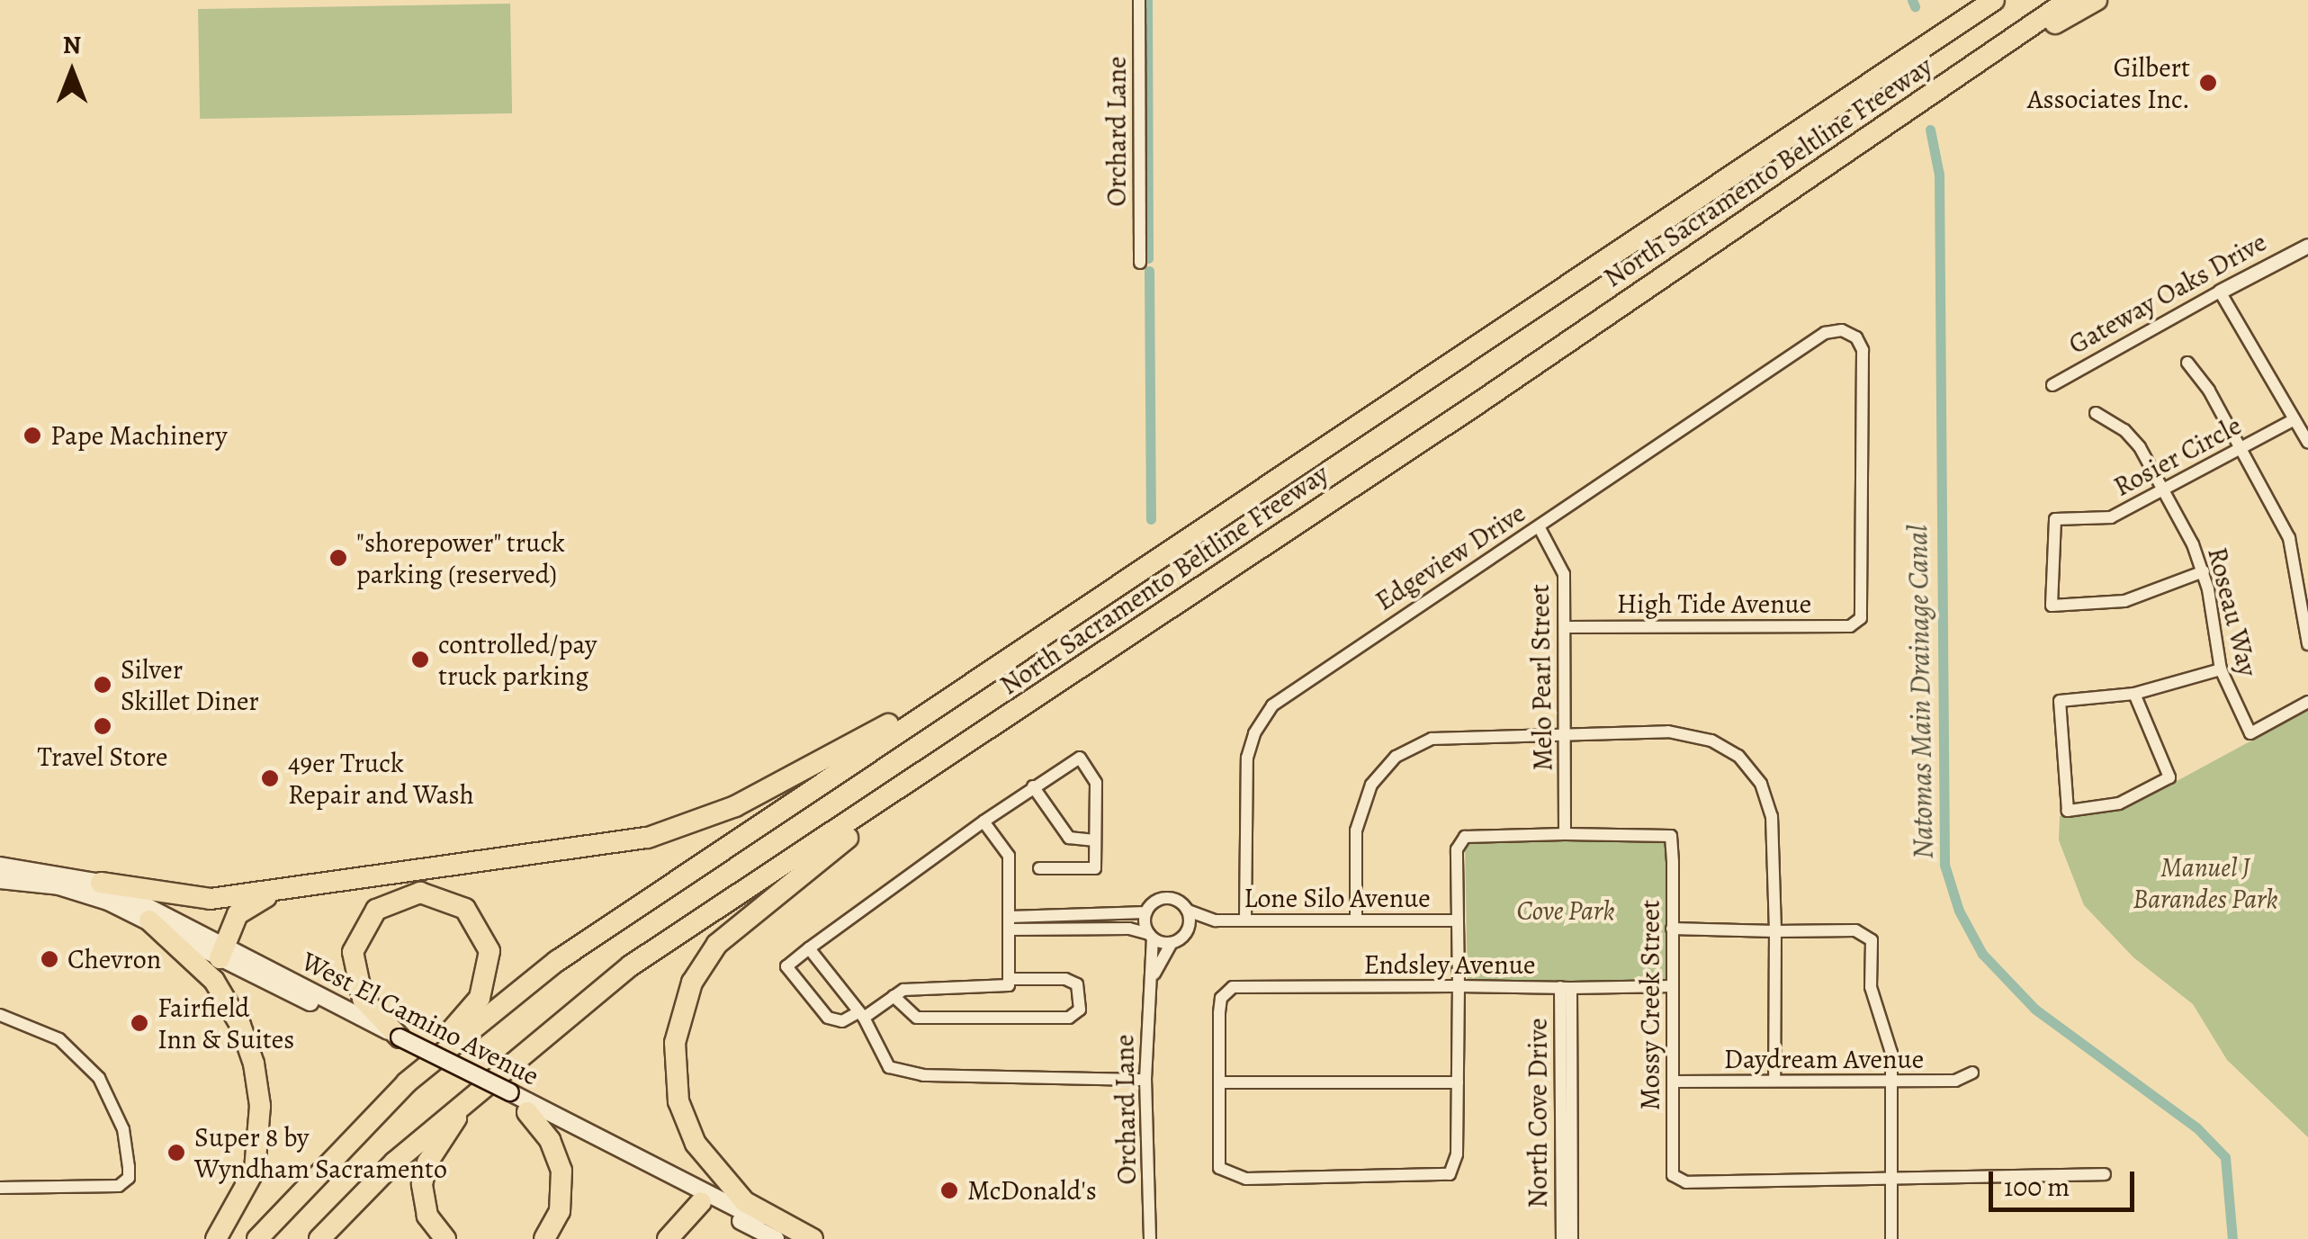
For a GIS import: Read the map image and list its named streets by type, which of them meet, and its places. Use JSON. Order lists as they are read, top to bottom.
{
  "streets": {
    "highway": ["North Sacramento Beltline Freeway"],
    "main road": ["West El Camino Avenue"],
    "street": [
      "Orchard Lane",
      "Gateway Oaks Drive",
      "Rosier Circle",
      "Edgeview Drive",
      "High Tide Avenue",
      "Roseau Way",
      "Melo Pearl Street",
      "Lone Silo Avenue",
      "Endsley Avenue",
      "Mossy Creek Street",
      "Daydream Avenue",
      "North Cove Drive"
    ]
  },
  "crossings": [
    ["Orchard Lane", "Lone Silo Avenue"],
    ["Rosier Circle", "Roseau Way"],
    ["Edgeview Drive", "High Tide Avenue"],
    ["Edgeview Drive", "Melo Pearl Street"],
    ["Edgeview Drive", "Lone Silo Avenue"],
    ["High Tide Avenue", "Melo Pearl Street"],
    ["Melo Pearl Street", "Mossy Creek Street"],
    ["Endsley Avenue", "Mossy Creek Street"],
    ["Endsley Avenue", "North Cove Drive"],
    ["Mossy Creek Street", "Daydream Avenue"]
  ],
  "water": ["Natomas Main Drainage Canal"],
  "parks": ["Manuel J Barandes Park", "Cove Park"],
  "places": [
    "Gilbert Associates Inc.",
    "Pape Machinery",
    "\"shorepower\" truck parking (reserved)",
    "controlled/pay truck parking",
    "Silver Skillet Diner",
    "Travel Store",
    "49er Truck Repair and Wash",
    "Chevron",
    "Fairfield Inn & Suites",
    "Super 8 by Wyndham Sacramento",
    "McDonald's"
  ],
  "scale_bar": "100 m",
  "north": "top"
}
